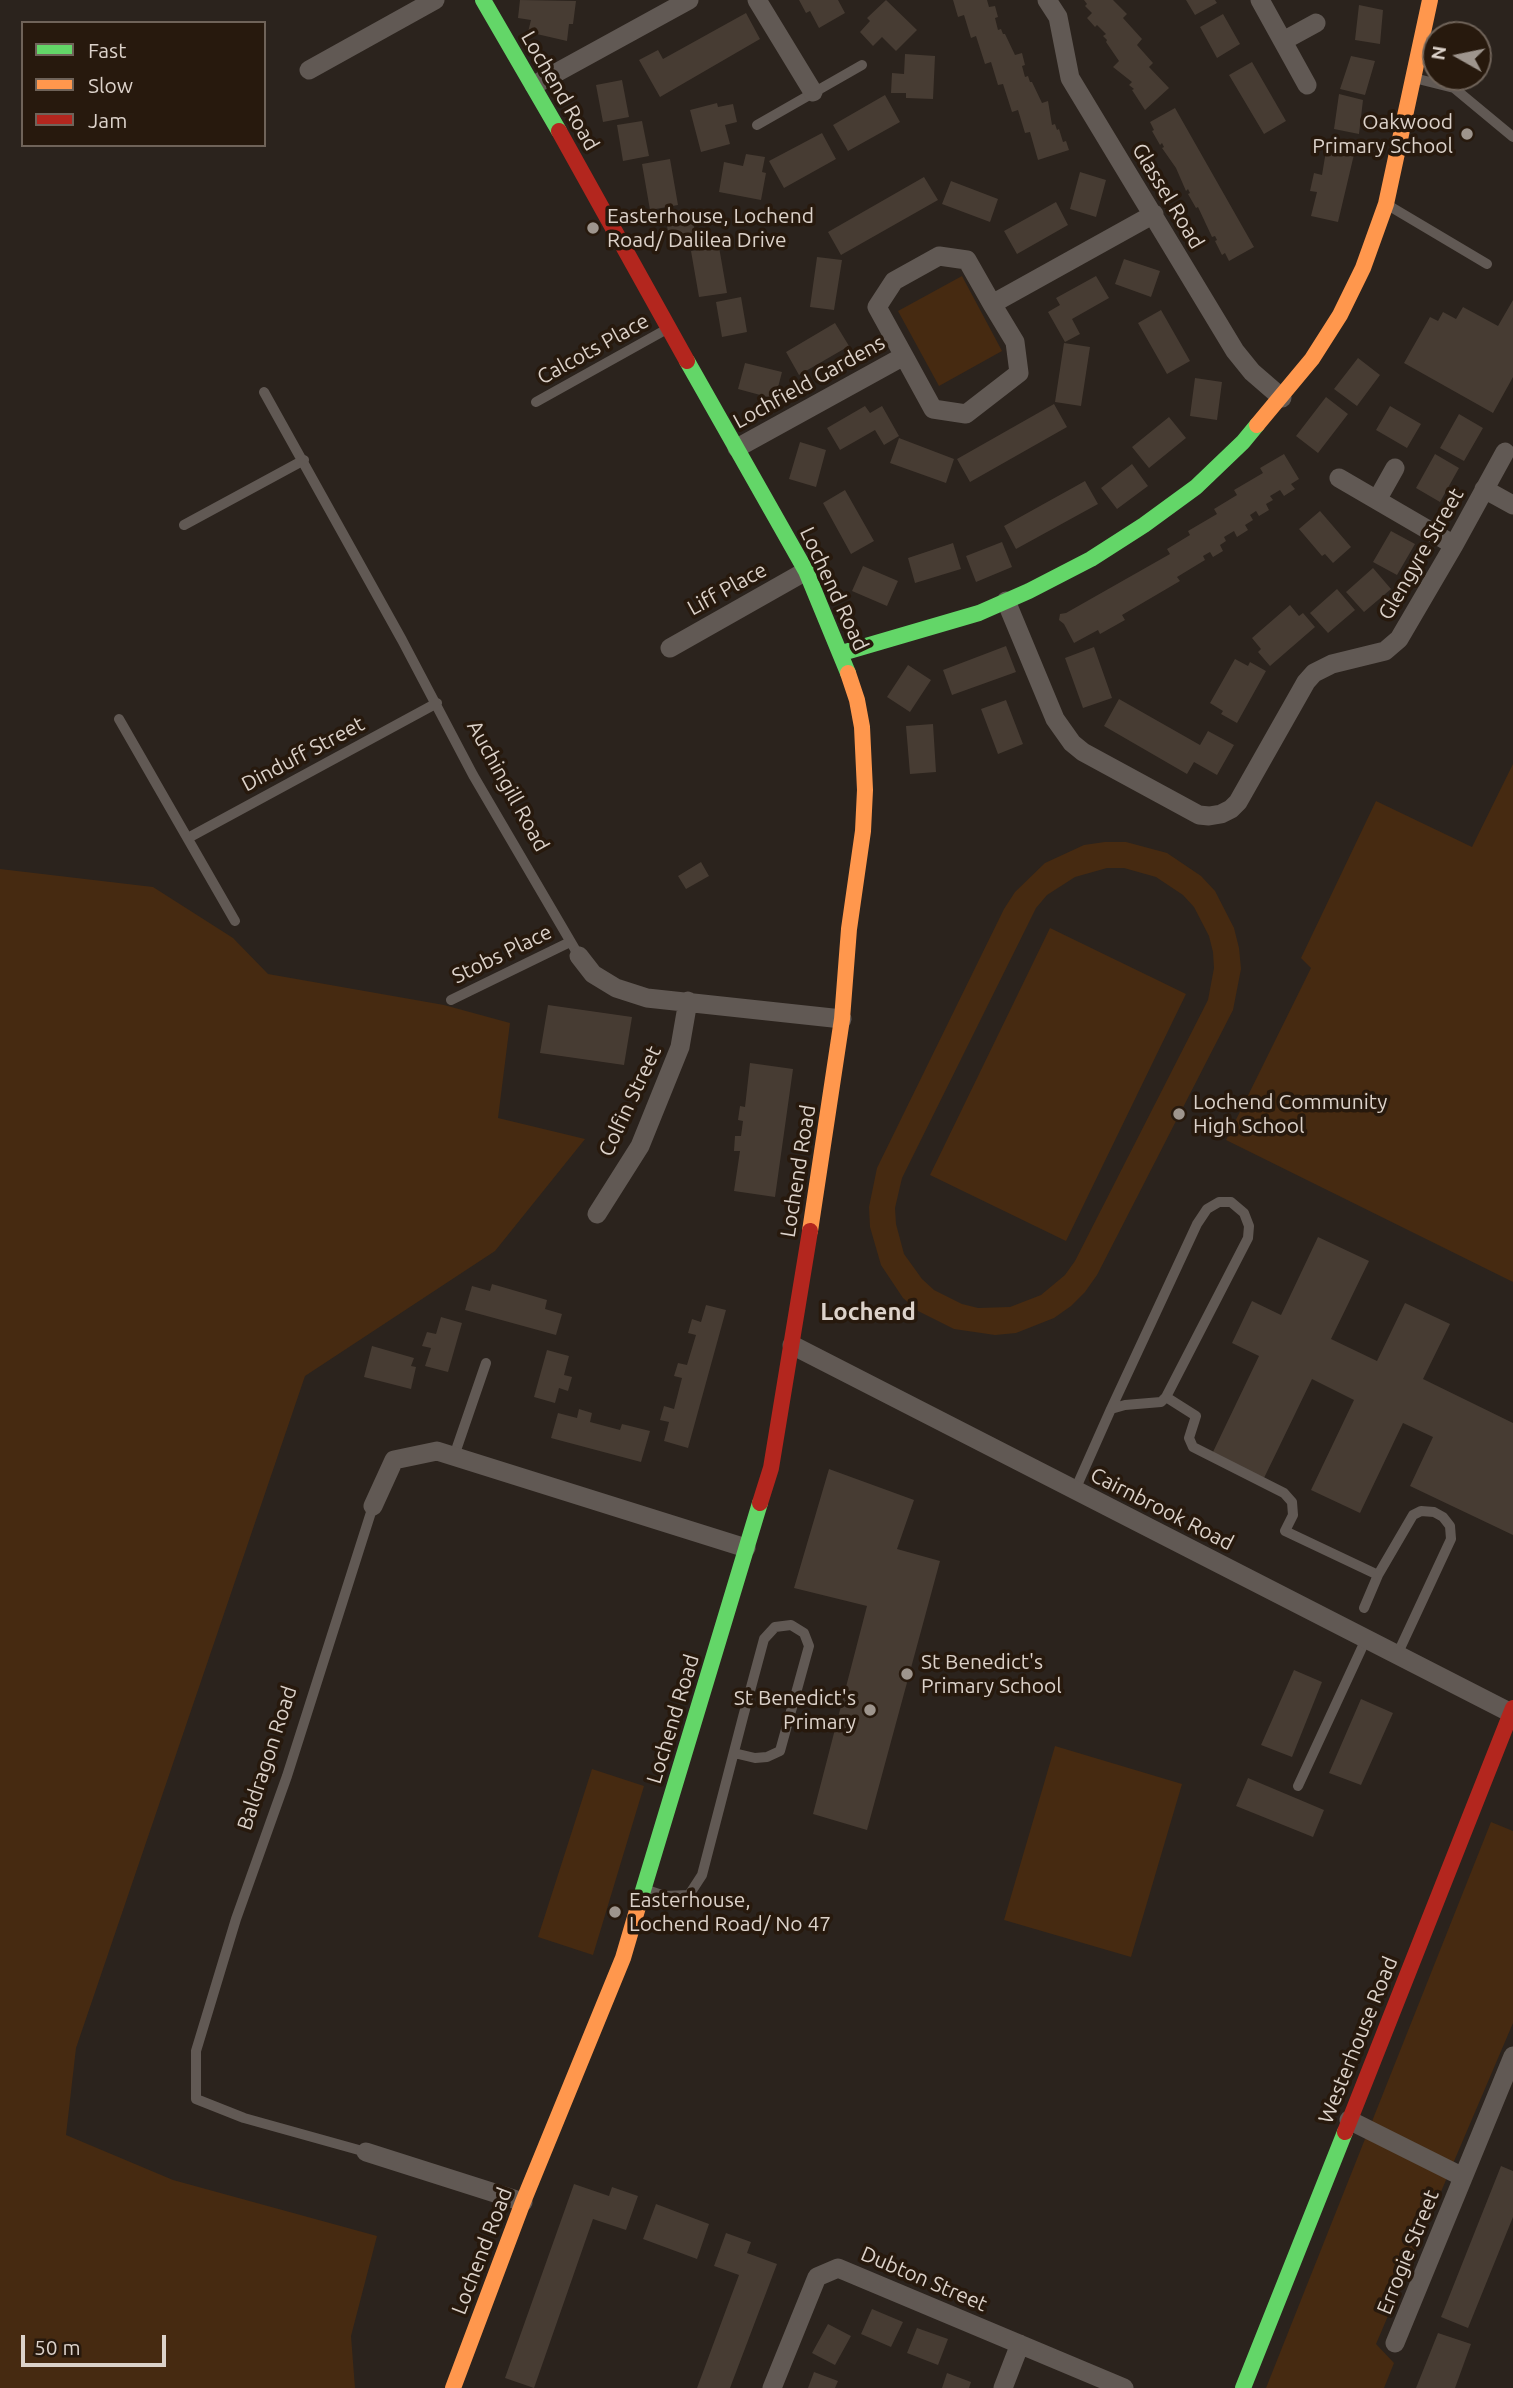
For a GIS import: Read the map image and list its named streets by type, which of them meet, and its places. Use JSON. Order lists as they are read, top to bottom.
{
  "streets": {
    "street": [
      "Lochend Road",
      "Glassel Road",
      "Lochfield Gardens",
      "Glengyre Street",
      "Liff Place",
      "Auchingill Road",
      "Colfin Street",
      "Cairnbrook Road",
      "Baldragon Road",
      "Westerhouse Road",
      "Errogie Street",
      "Dubton Street"
    ],
    "lane": ["Calcots Place", "Dinduff Street", "Stobs Place"]
  },
  "crossings": [
    ["Lochend Road", "Calcots Place"],
    ["Lochend Road", "Lochfield Gardens"],
    ["Lochend Road", "Liff Place"],
    ["Lochend Road", "Auchingill Road"],
    ["Lochend Road", "Cairnbrook Road"],
    ["Lochend Road", "Baldragon Road"],
    ["Dinduff Street", "Auchingill Road"],
    ["Auchingill Road", "Stobs Place"],
    ["Auchingill Road", "Colfin Street"],
    ["Cairnbrook Road", "Westerhouse Road"],
    ["Westerhouse Road", "Errogie Street"]
  ],
  "districts": ["Lochend"],
  "places": [
    "Oakwood Primary School",
    "Easterhouse, Lochend Road/ Dalilea Drive",
    "Lochend Community High School",
    "St Benedict's Primary School",
    "St Benedict's Primary",
    "Easterhouse, Lochend Road/ No 47"
  ],
  "legend": ["Fast", "Slow", "Jam"],
  "scale_bar": "50 m",
  "north": "left"
}
